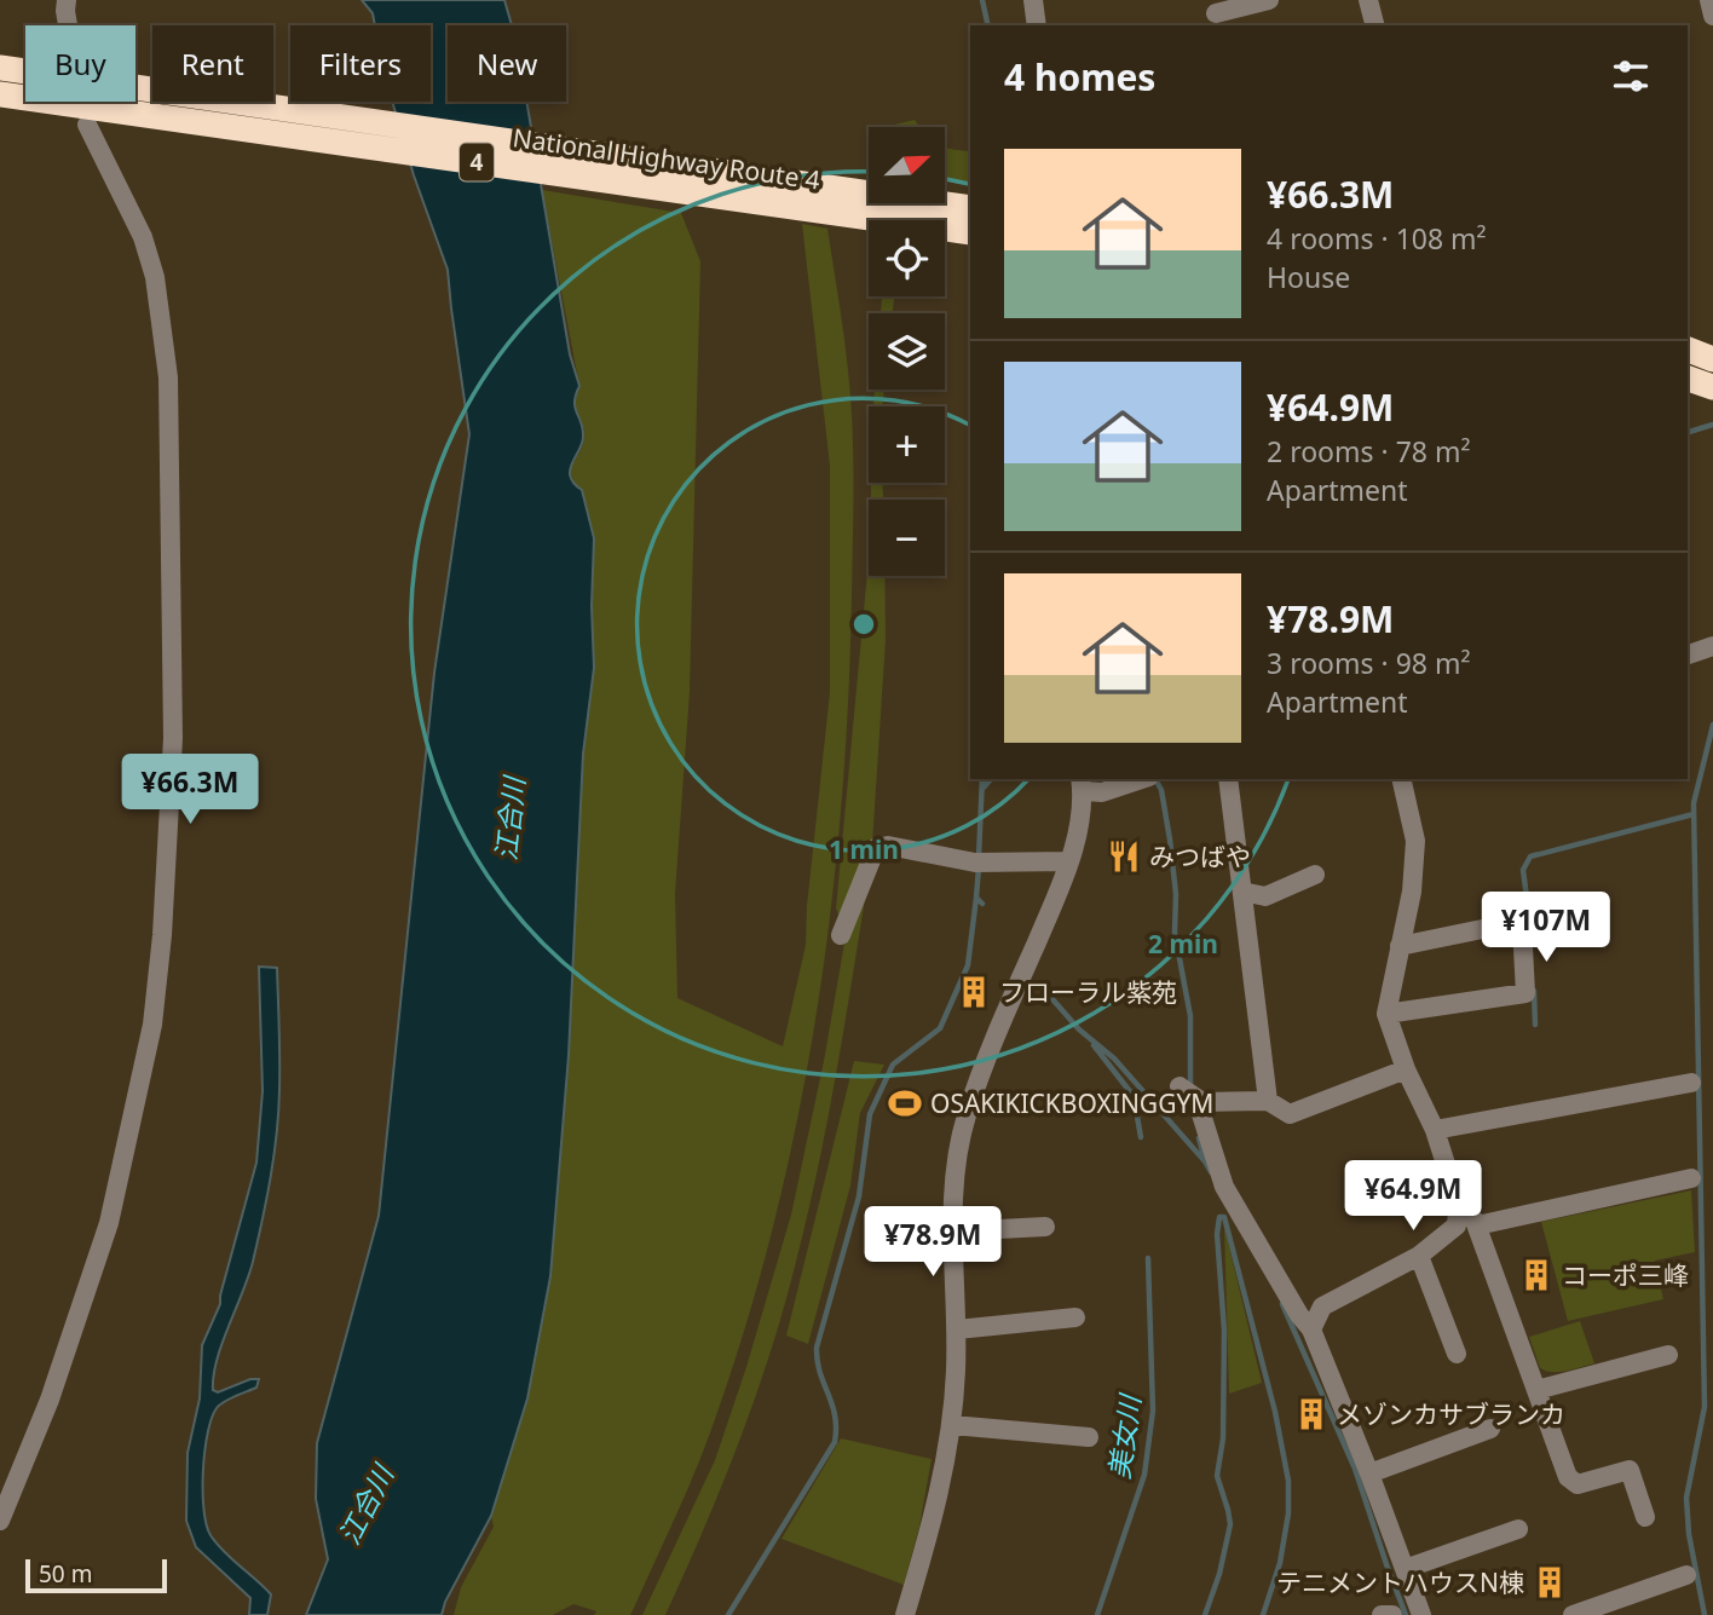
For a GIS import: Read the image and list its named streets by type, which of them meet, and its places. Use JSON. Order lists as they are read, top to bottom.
{
  "streets": {
    "highway": ["National Highway Route 4", "4"]
  },
  "water": ["江合川", "美女川"],
  "places": {
    "restaurant": ["みつばや"],
    "building": [
      "フローラル紫苑",
      "コーポ三峰",
      "メゾンカサブランカ",
      "テニメントハウスN棟"
    ],
    "sports": ["OSAKIKICKBOXINGGYM"]
  },
  "scale_bar": "50 m",
  "north": "top right",
  "page": {
    "chip": [
      "Buy",
      "Rent",
      "Filters",
      "New"
    ],
    "heading": "4 homes",
    "map_buttons": ["+", "−"],
    "list": [
      {
        "name": "¥66.3M",
        "note": "4 rooms · 108 m² · House"
      },
      {
        "name": "¥64.9M",
        "note": "2 rooms · 78 m² · Apartment"
      },
      {
        "name": "¥78.9M",
        "note": "3 rooms · 98 m² · Apartment"
      }
    ],
    "price": [
      "¥66.3M",
      "¥107M",
      "¥64.9M",
      "¥78.9M"
    ],
    "scale": "50 m"
  },
  "rings": ["1 min", "2 min"]
}
